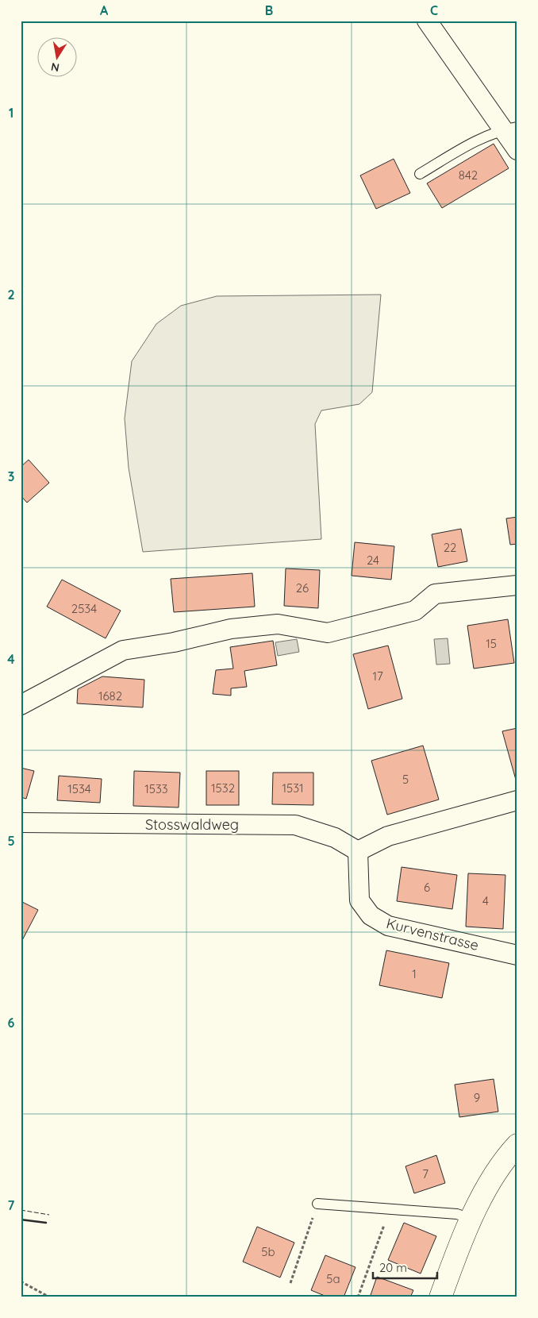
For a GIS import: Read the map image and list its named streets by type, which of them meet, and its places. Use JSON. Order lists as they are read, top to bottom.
{
  "streets": {
    "street": ["Stosswaldweg", "Kurvenstrasse"]
  },
  "crossings": [
    ["Stosswaldweg", "Kurvenstrasse"]
  ],
  "house_numbers": [
    "842",
    "22",
    "24",
    "26",
    "2534",
    "15",
    "17",
    "1682",
    "5",
    "1532",
    "1531",
    "1534",
    "1533",
    "6",
    "4",
    "1",
    "9",
    "7",
    "5b",
    "5a"
  ],
  "scale_bar": "20 m",
  "north": "bottom",
  "grid": {
    "columns": ["A", "B", "C"],
    "rows": [
      "1",
      "2",
      "3",
      "4",
      "5",
      "6",
      "7"
    ]
  }
}
